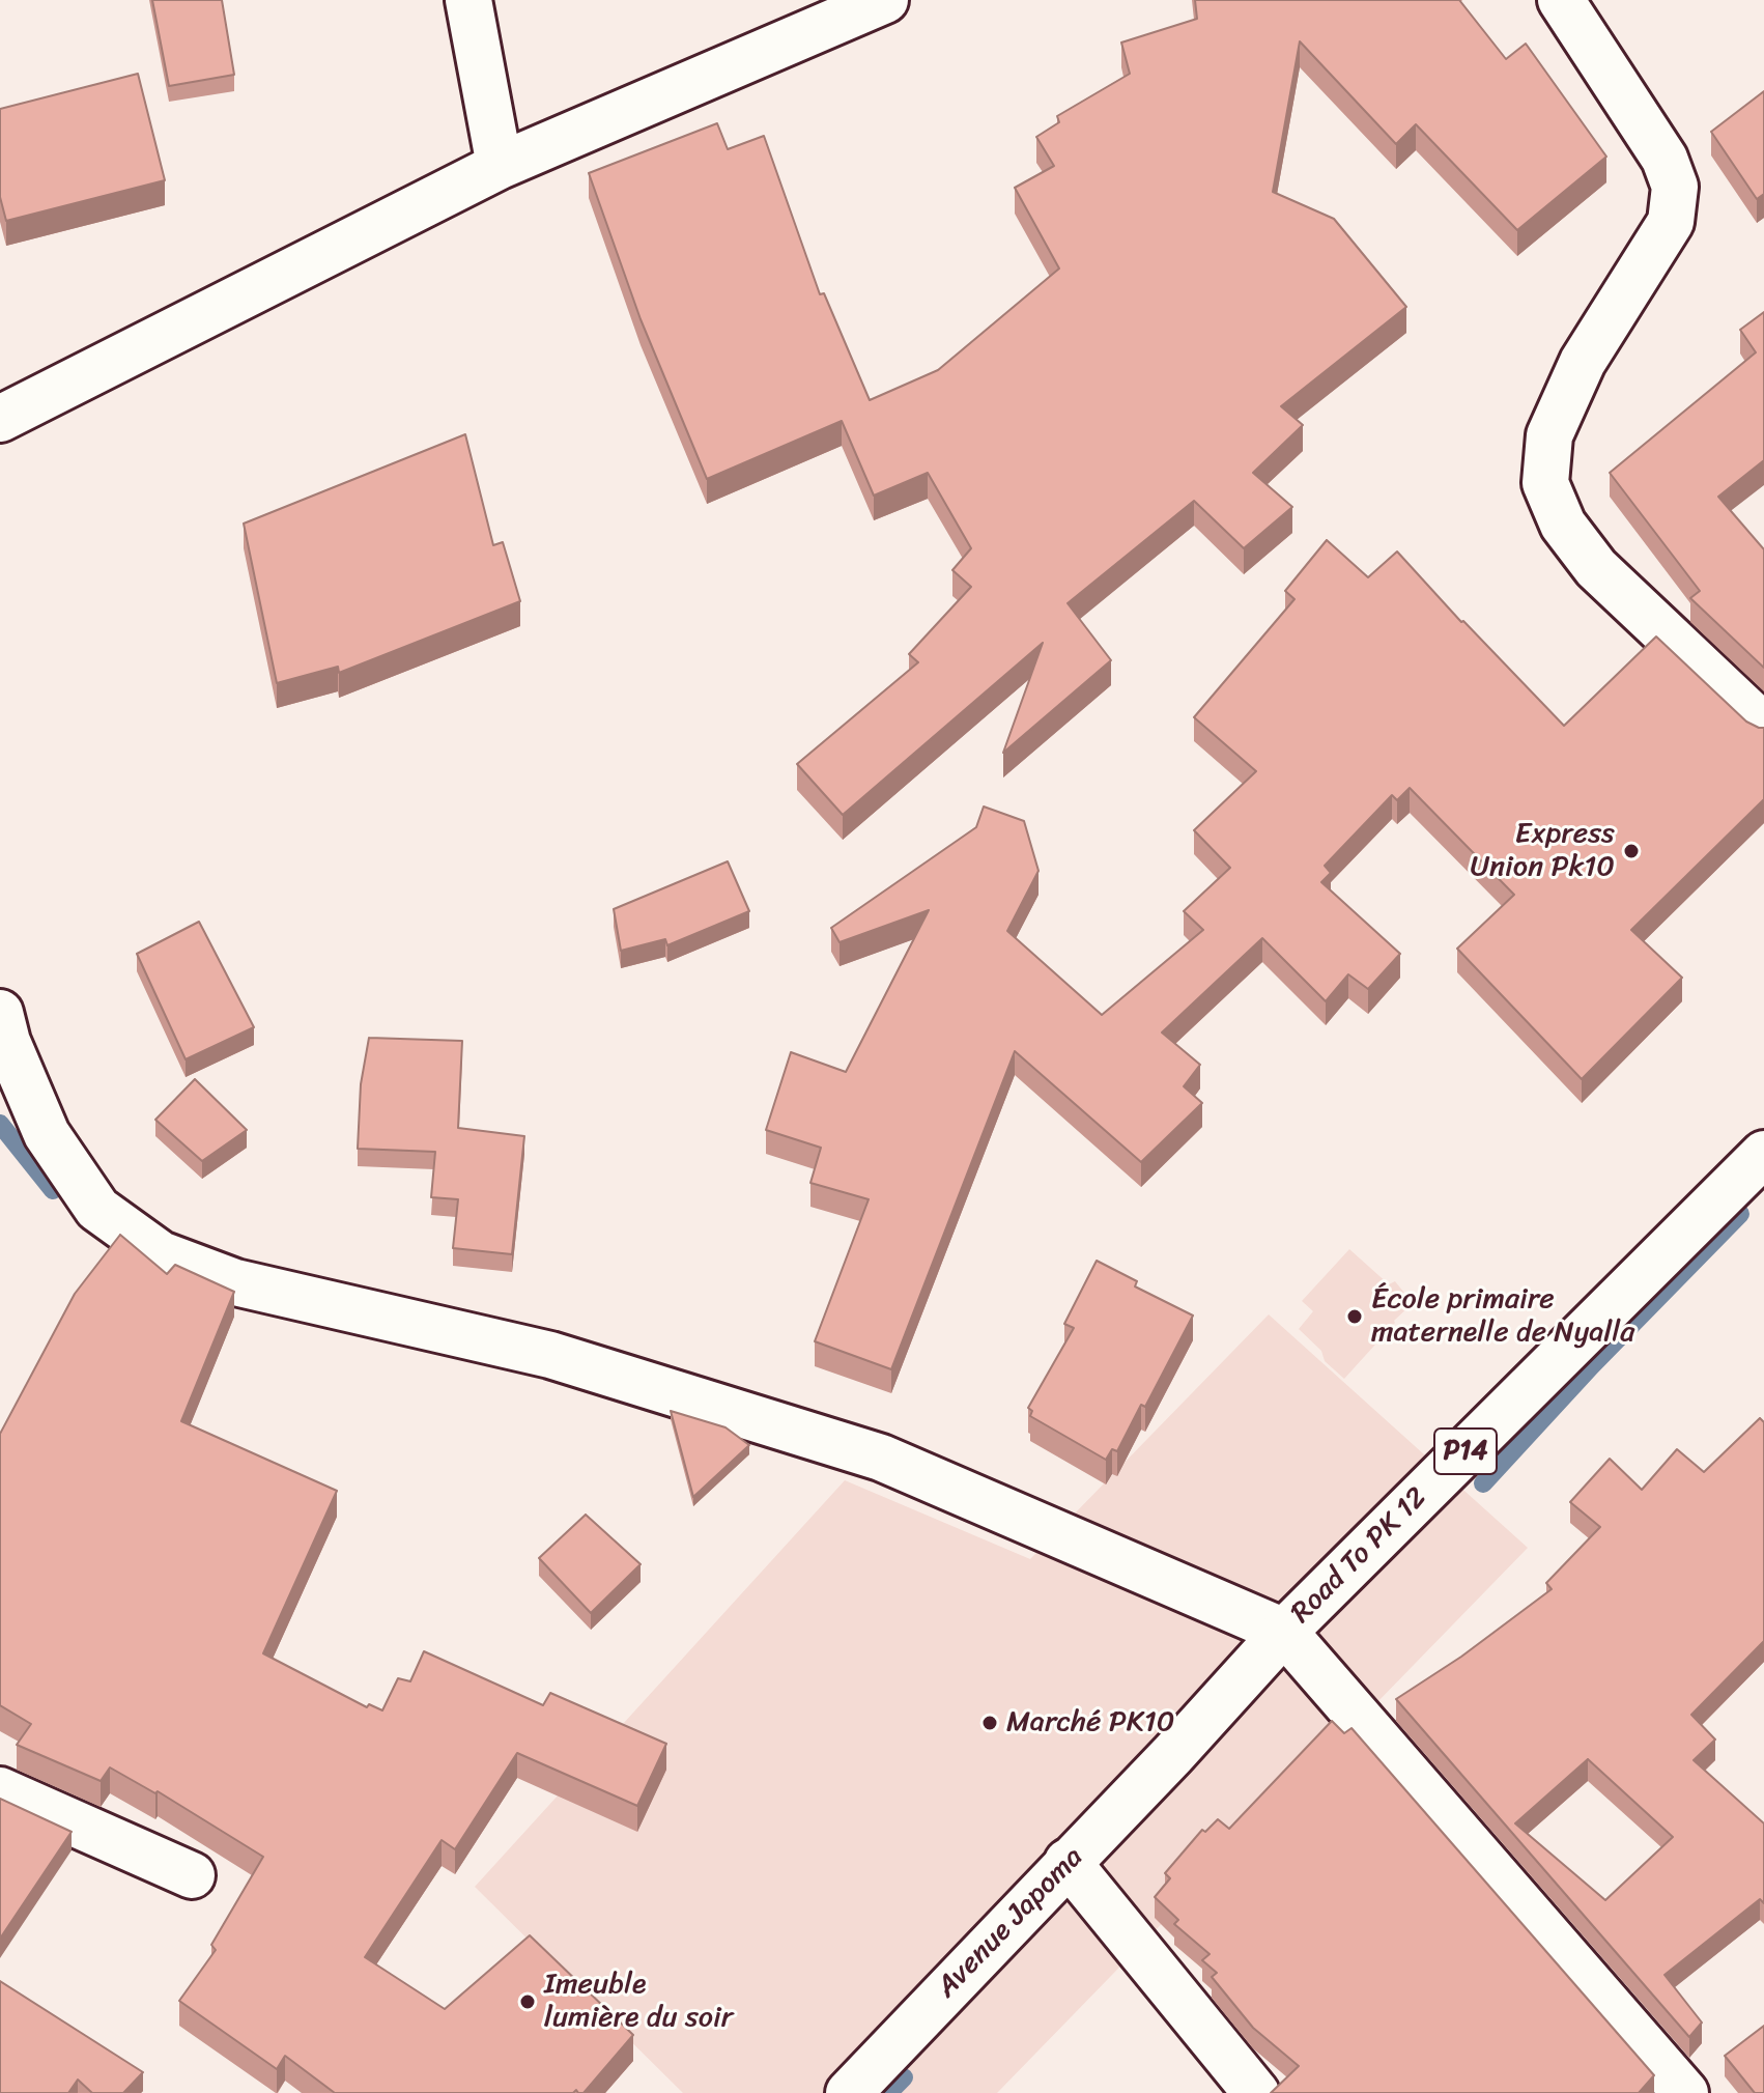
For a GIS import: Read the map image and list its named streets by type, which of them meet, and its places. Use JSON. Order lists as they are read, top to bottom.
{
  "streets": {
    "street": ["P14", "Road To PK 12", "Avenue Japoma"]
  },
  "crossings": [
    ["Road To PK 12", "Avenue Japoma"]
  ],
  "places": [
    "Express Union Pk10",
    "École primaire maternelle de Nyalla",
    "Marché PK10",
    "Imeuble lumière du soir"
  ]
}
